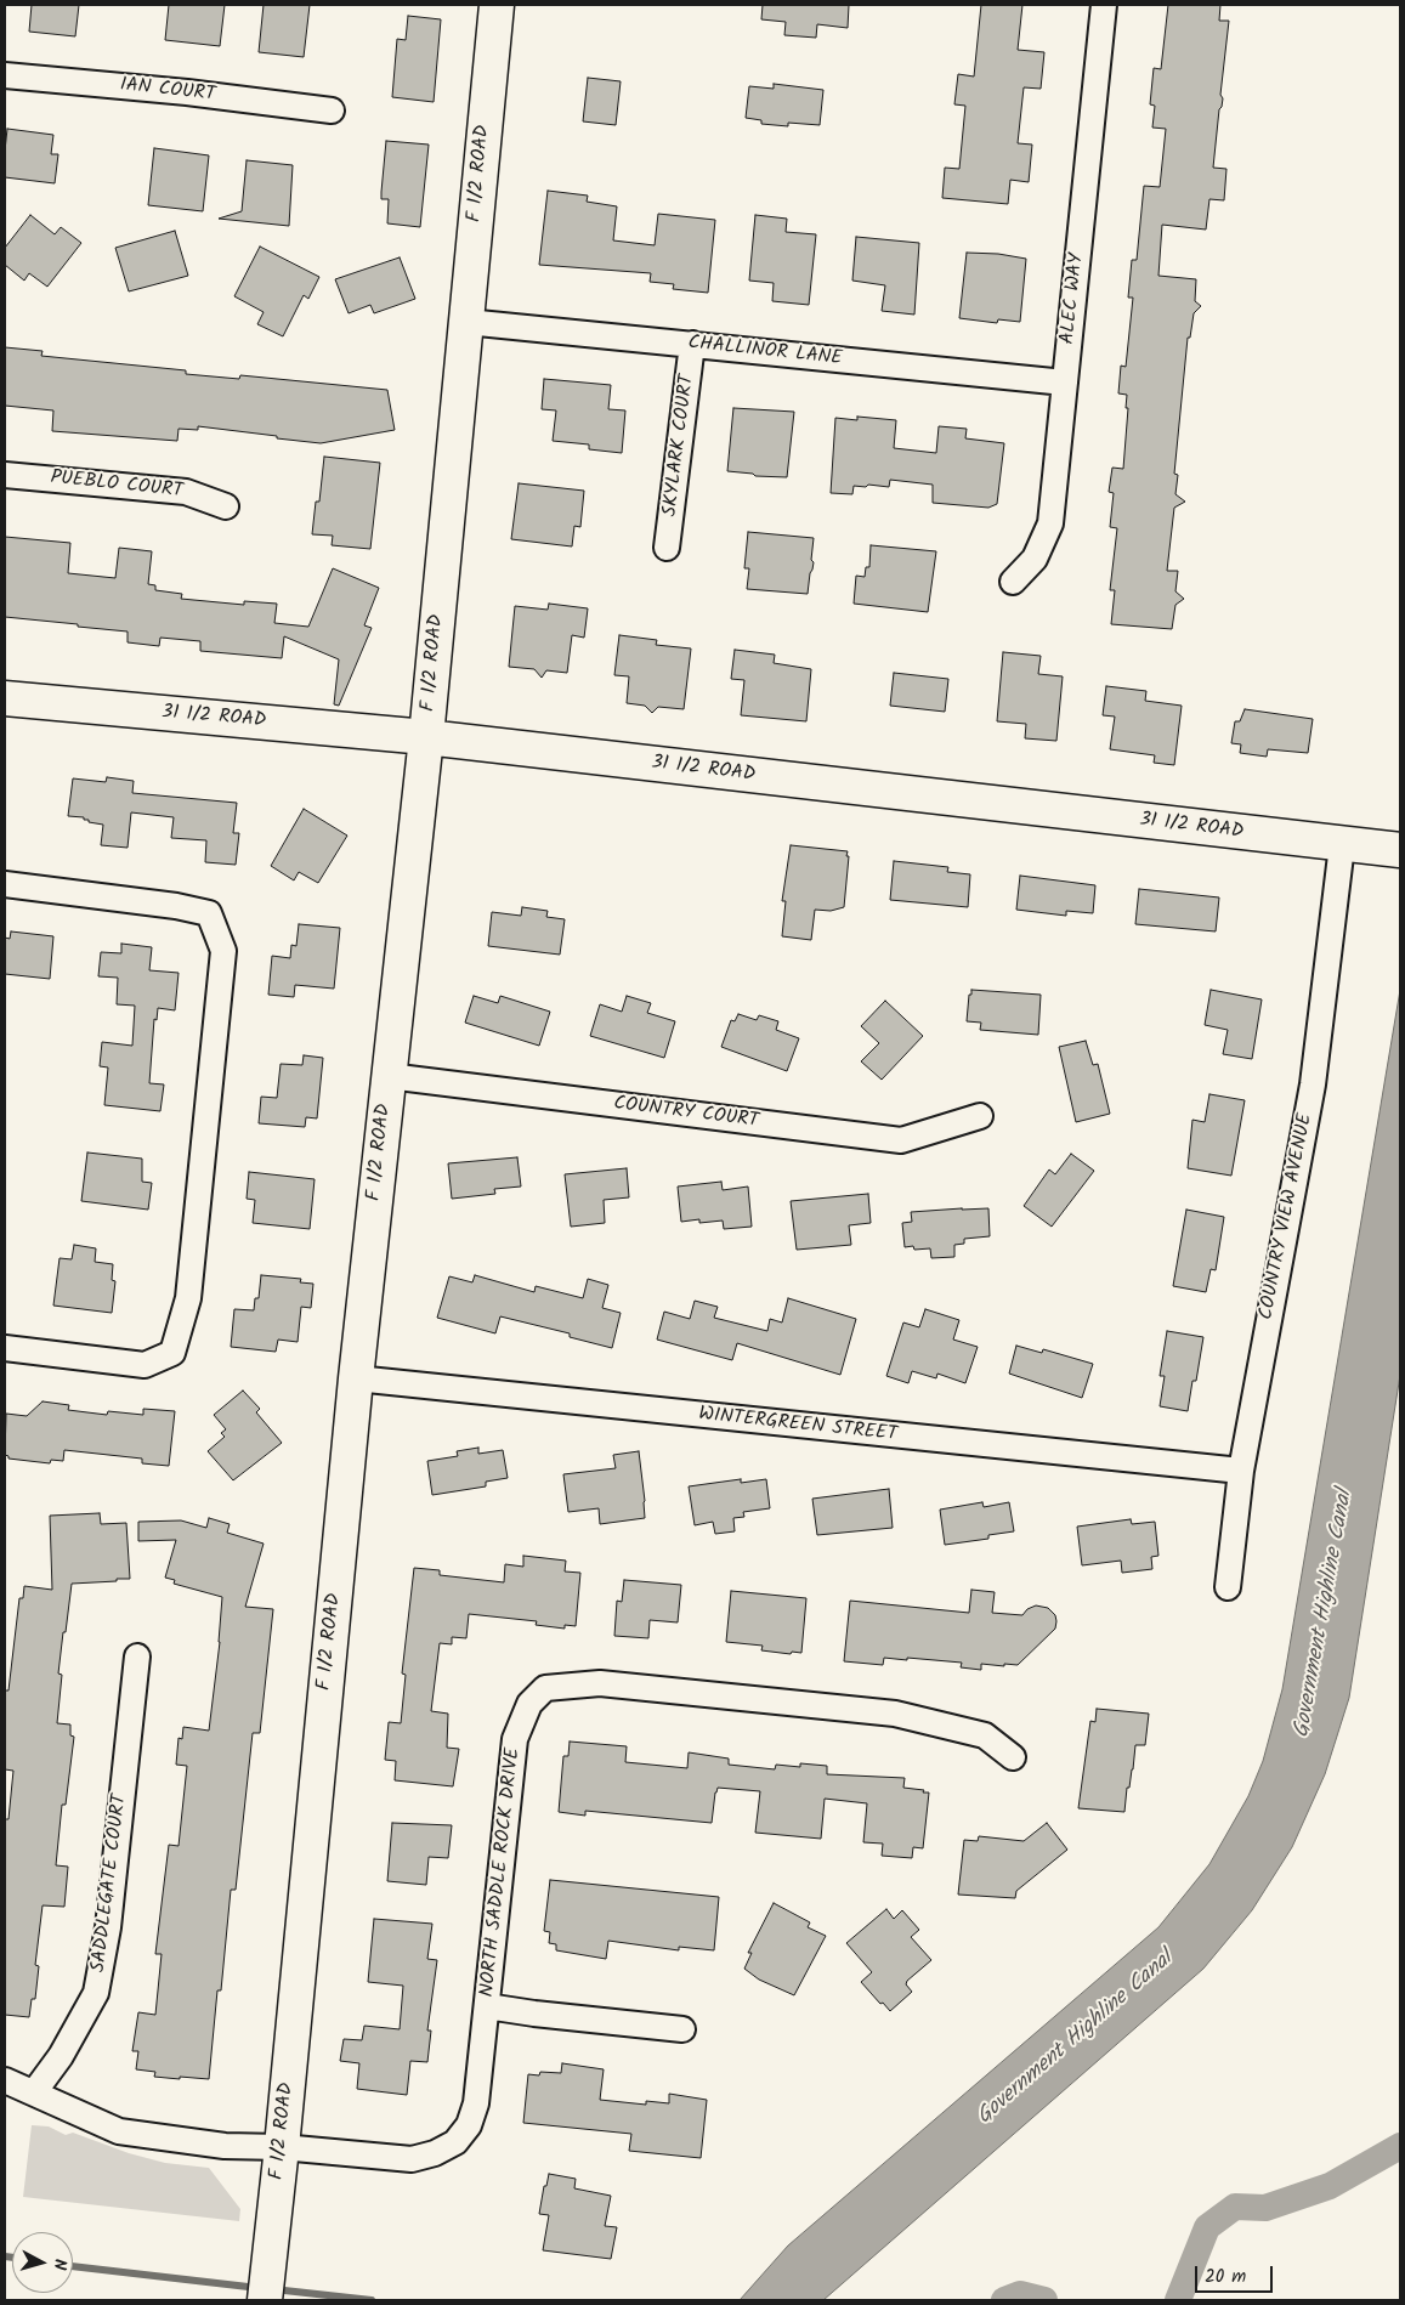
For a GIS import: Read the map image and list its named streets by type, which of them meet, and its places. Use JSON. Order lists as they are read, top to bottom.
{
  "streets": {
    "street": [
      "IAN COURT",
      "F 1/2 ROAD",
      "ALEC WAY",
      "CHALLINOR LANE",
      "SKYLARK COURT",
      "PUEBLO COURT",
      "31 1/2 ROAD",
      "COUNTRY COURT",
      "COUNTRY VIEW AVENUE",
      "WINTERGREEN STREET",
      "NORTH SADDLE ROCK DRIVE",
      "SADDLEGATE COURT"
    ]
  },
  "crossings": [
    ["F 1/2 ROAD", "CHALLINOR LANE"],
    ["F 1/2 ROAD", "31 1/2 ROAD"],
    ["F 1/2 ROAD", "COUNTRY COURT"],
    ["F 1/2 ROAD", "WINTERGREEN STREET"],
    ["F 1/2 ROAD", "NORTH SADDLE ROCK DRIVE"],
    ["ALEC WAY", "CHALLINOR LANE"],
    ["CHALLINOR LANE", "SKYLARK COURT"],
    ["31 1/2 ROAD", "COUNTRY VIEW AVENUE"],
    ["COUNTRY VIEW AVENUE", "WINTERGREEN STREET"],
    ["NORTH SADDLE ROCK DRIVE", "SADDLEGATE COURT"]
  ],
  "water": ["Government Highline Canal"],
  "scale_bar": "20 m",
  "north": "right"
}
